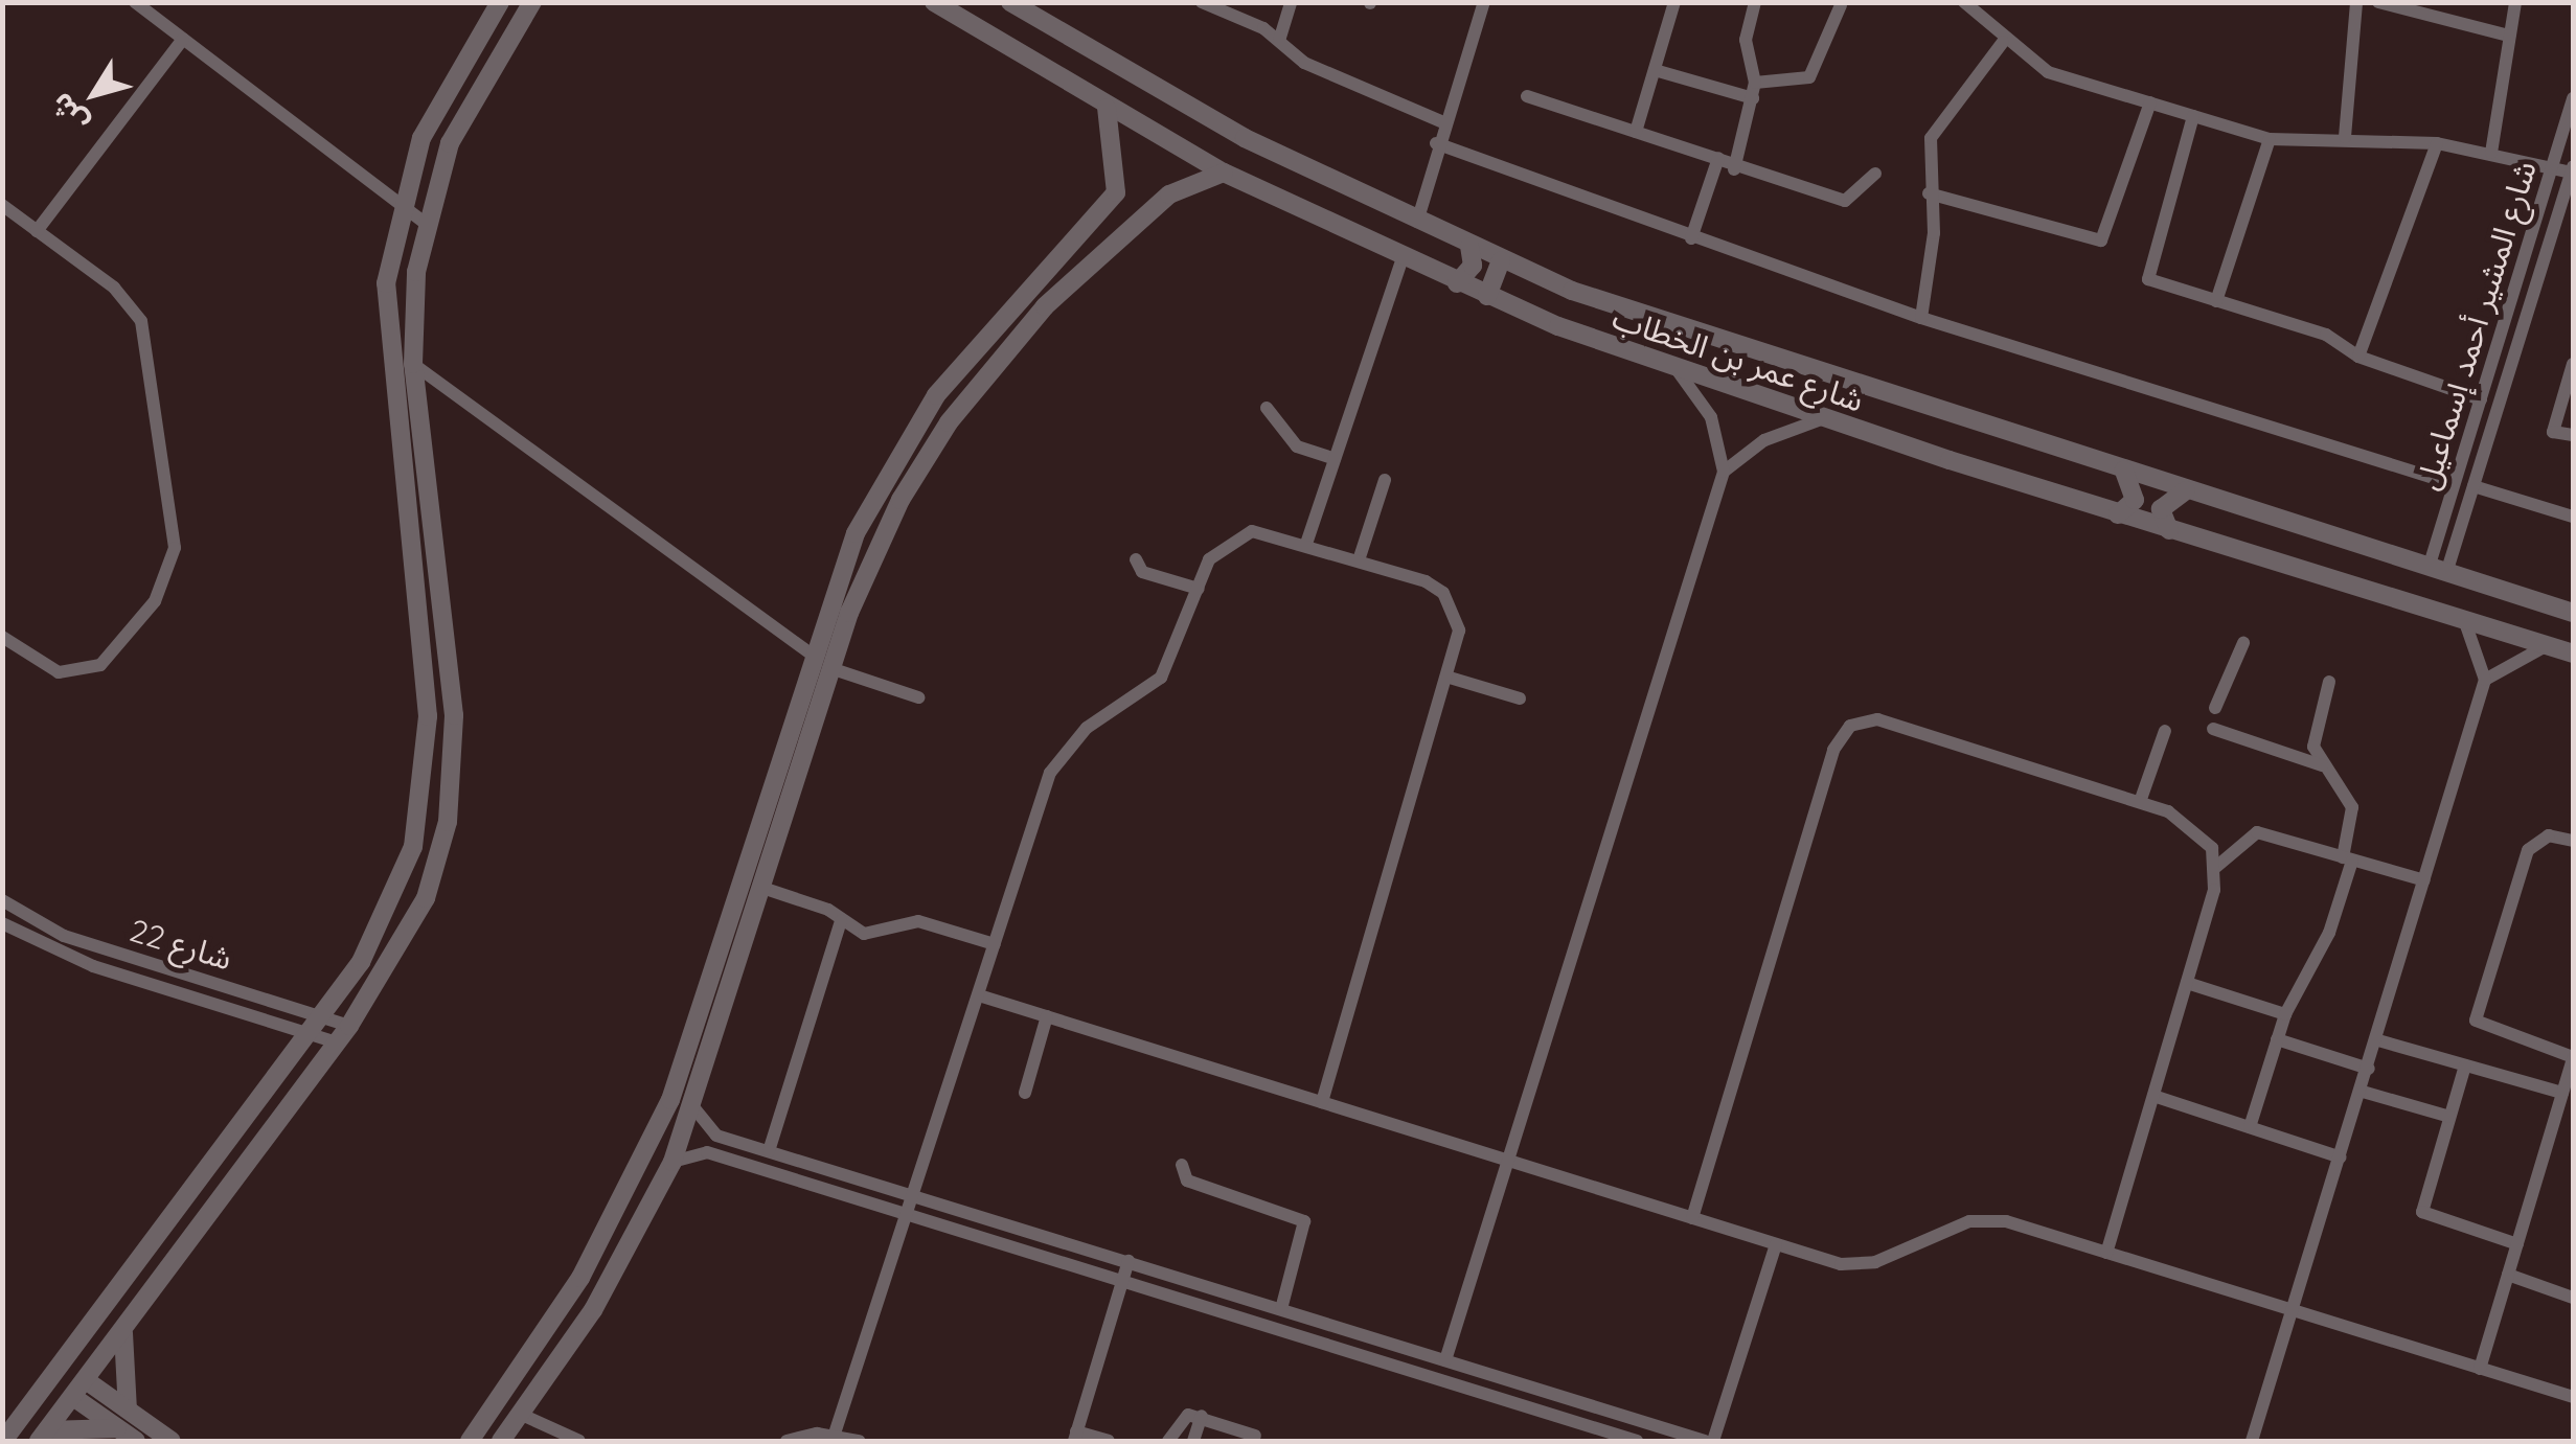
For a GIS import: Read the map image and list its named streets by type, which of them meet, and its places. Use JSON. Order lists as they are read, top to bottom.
{
  "streets": {
    "street": ["شارع المشير أحمد إسماعيل", "شارع عمر بن الخطاب", "شارع 22"]
  },
  "crossings": [
    ["شارع المشير أحمد إسماعيل", "شارع عمر بن الخطاب"]
  ],
  "north": "bottom left"
}
